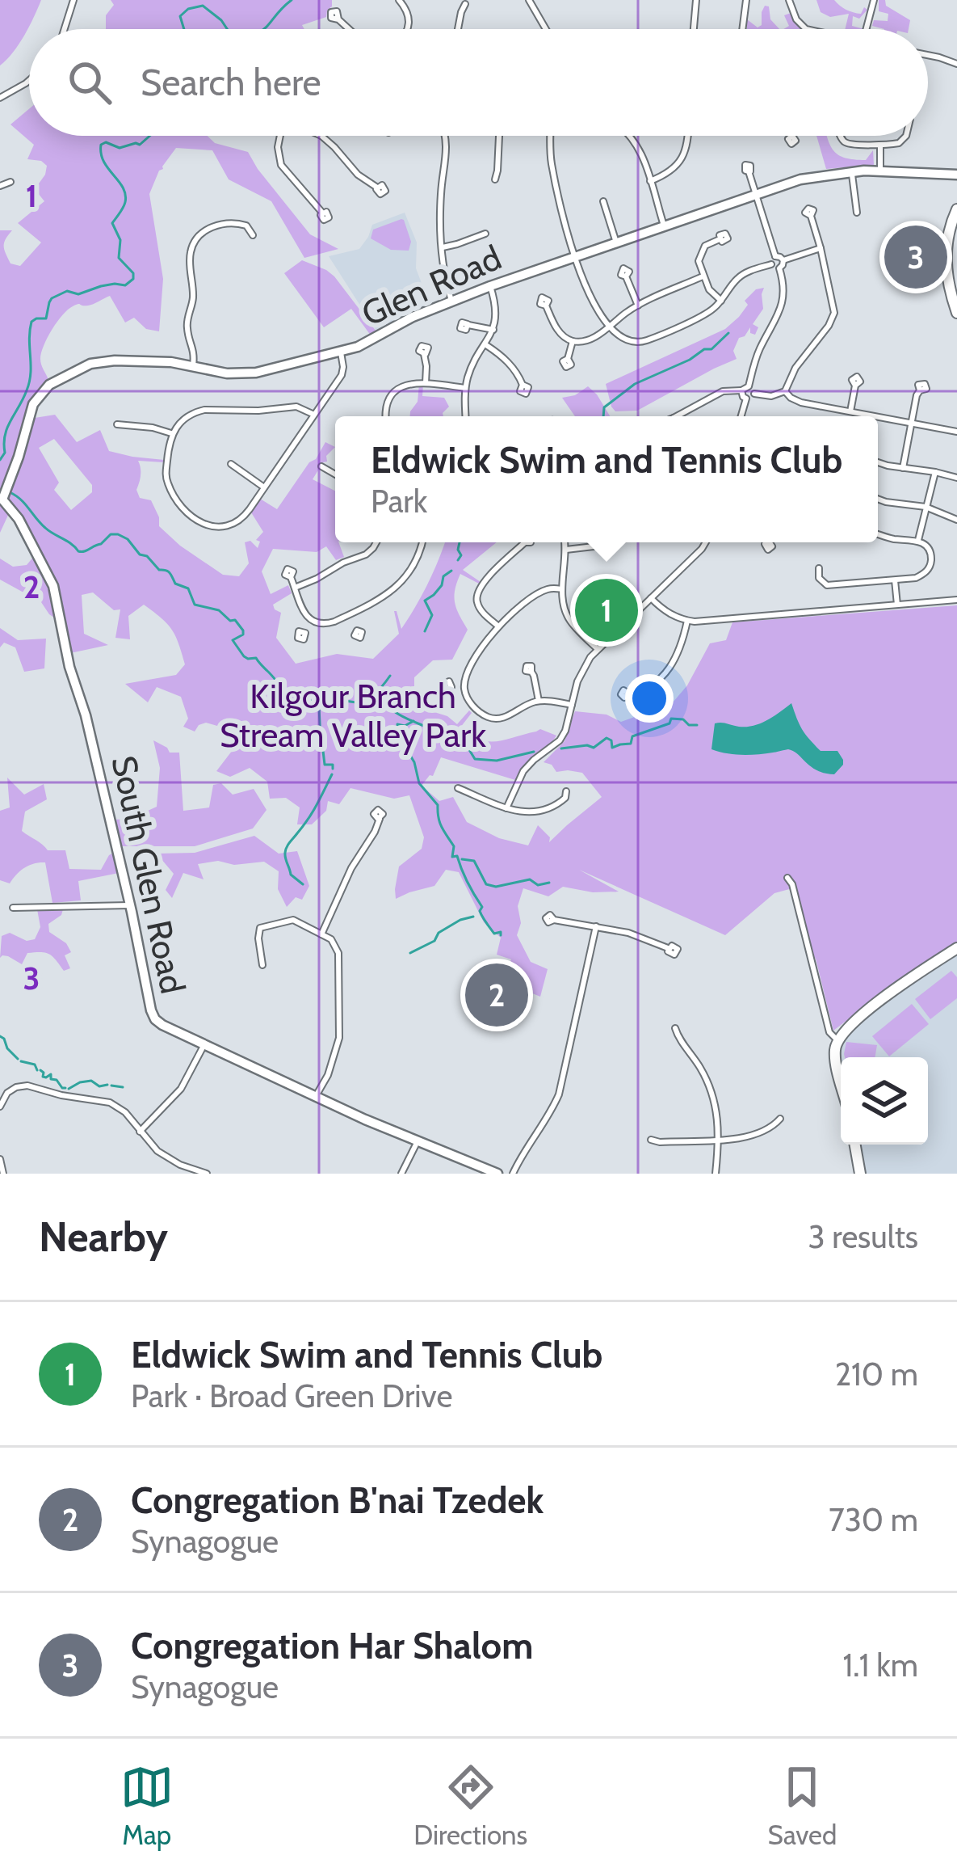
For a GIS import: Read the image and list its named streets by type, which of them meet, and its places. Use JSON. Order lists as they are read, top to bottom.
{
  "streets": {
    "main road": ["Glen Road", "South Glen Road"]
  },
  "crossings": [
    ["Glen Road", "South Glen Road"]
  ],
  "parks": ["Kilgour Branch Stream Valley Park"],
  "page": {
    "search": "Search here",
    "pins": ["3", "1", "2"],
    "popup": ["Eldwick Swim and Tennis Club", "Park"],
    "heading": ["Nearby", "3 results"],
    "list": [
      {
        "mark": "1",
        "name": "Eldwick Swim and Tennis Club",
        "note": "Park · Broad Green Drive",
        "value": "210 m"
      },
      {
        "mark": "2",
        "name": "Congregation B'nai Tzedek",
        "note": "Synagogue",
        "value": "730 m"
      },
      {
        "mark": "3",
        "name": "Congregation Har Shalom",
        "note": "Synagogue",
        "value": "1.1 km"
      }
    ],
    "nav": ["Map", "Directions", "Saved"]
  },
  "grid": {
    "rows": ["1", "2", "3"]
  }
}
